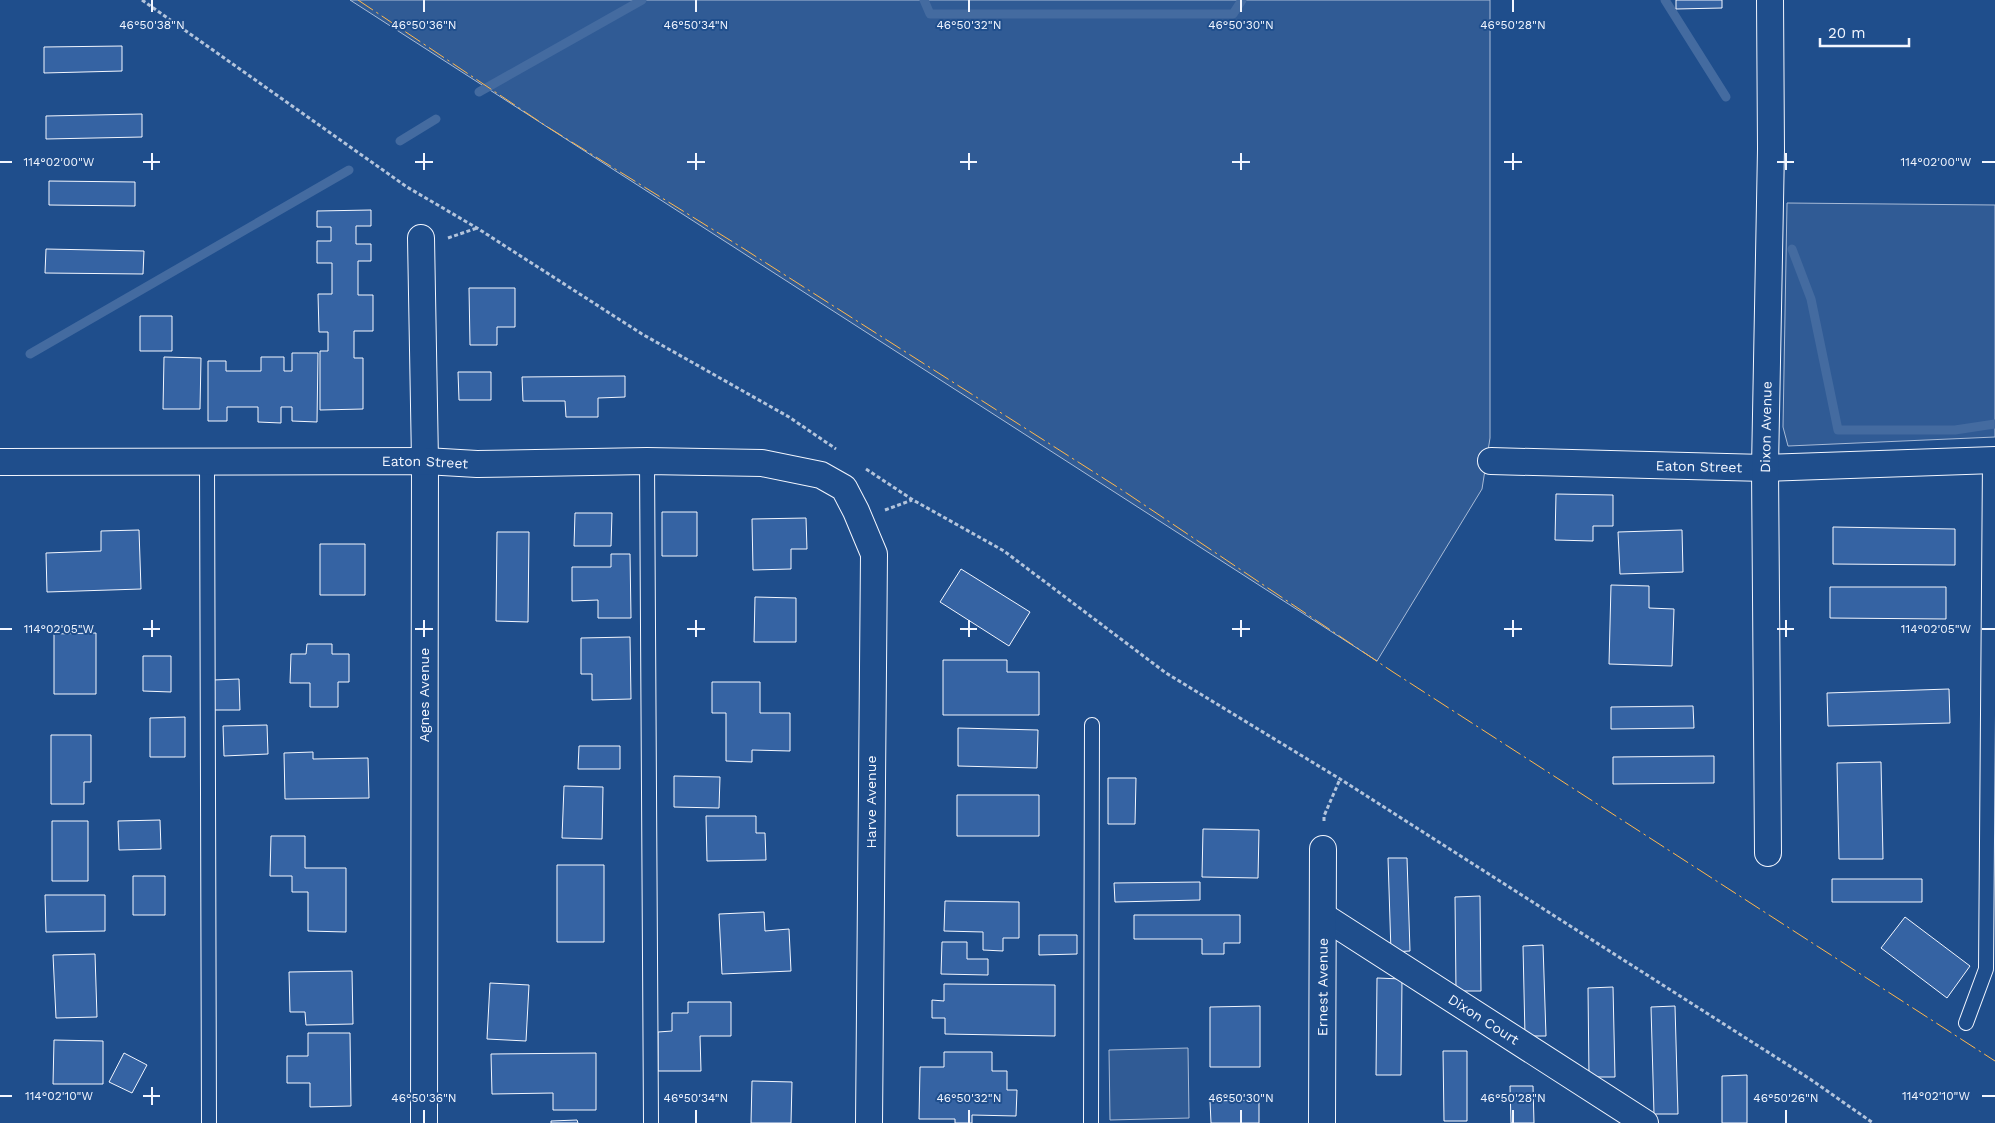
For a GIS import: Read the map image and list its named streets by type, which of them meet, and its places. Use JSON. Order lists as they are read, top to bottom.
{
  "streets": {
    "street": [
      "Dixon Avenue",
      "Eaton Street",
      "Agnes Avenue",
      "Harve Avenue",
      "Ernest Avenue",
      "Dixon Court"
    ]
  },
  "crossings": [
    ["Dixon Avenue", "Eaton Street"],
    ["Eaton Street", "Agnes Avenue"],
    ["Eaton Street", "Harve Avenue"],
    ["Ernest Avenue", "Dixon Court"]
  ],
  "scale_bar": "20 m",
  "coordinates": [
    "46°50'38\"N",
    "46°50'36\"N",
    "46°50'34\"N",
    "46°50'32\"N",
    "46°50'30\"N",
    "46°50'28\"N",
    "114°02'00\"W",
    "114°02'05\"W",
    "114°02'10\"W",
    "46°50'26\"N"
  ]
}
